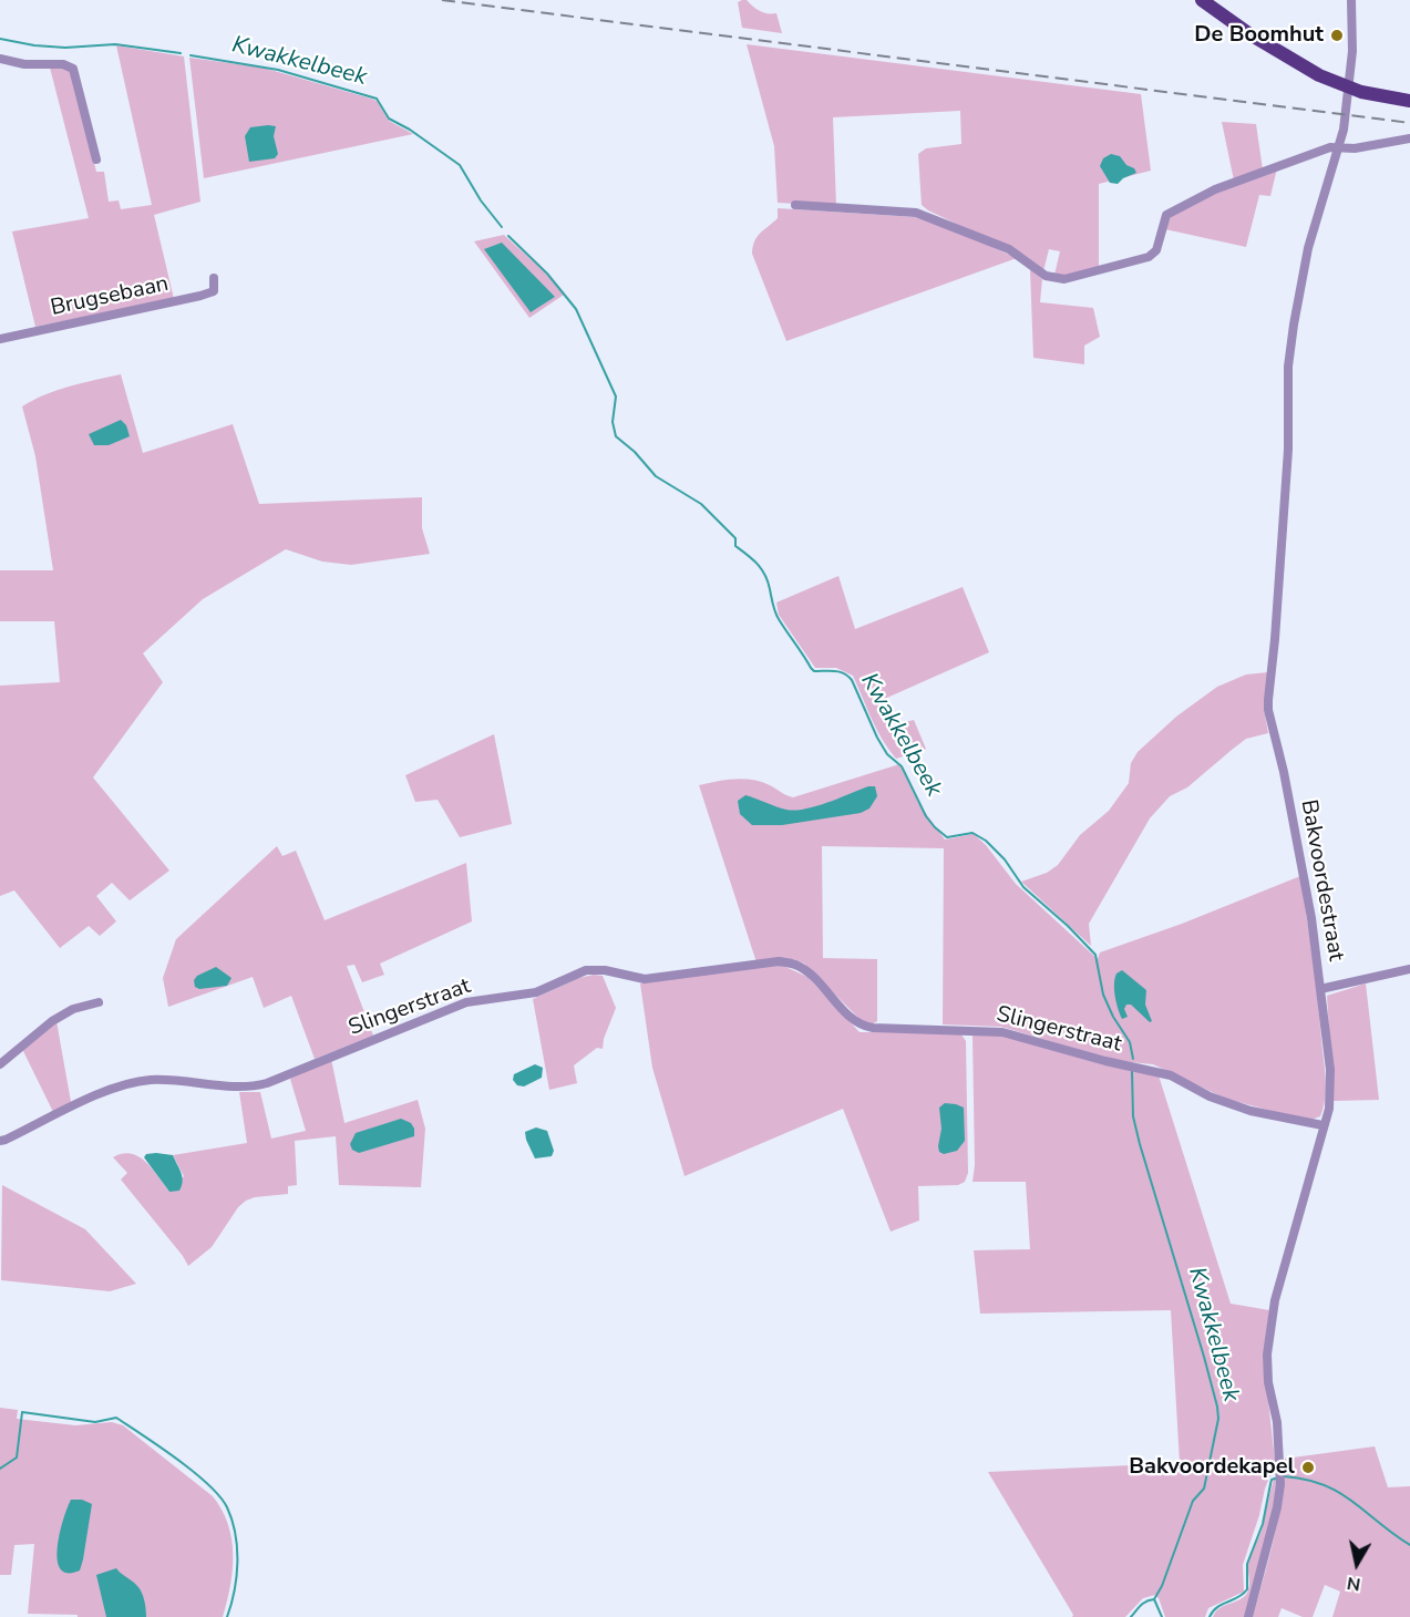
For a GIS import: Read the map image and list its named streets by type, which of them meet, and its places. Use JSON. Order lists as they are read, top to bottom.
{
  "streets": {
    "street": ["Brugsebaan", "Bakvoordestraat", "Slingerstraat"]
  },
  "crossings": [
    ["Bakvoordestraat", "Slingerstraat"]
  ],
  "water": ["Kwakkelbeek"],
  "places": ["De Boomhut", "Bakvoordekapel"],
  "north": "bottom"
}
